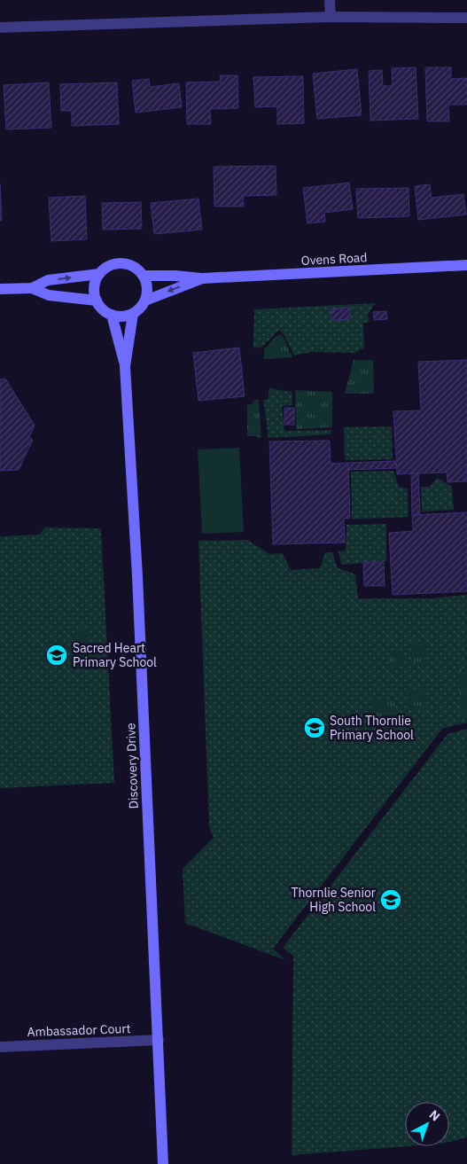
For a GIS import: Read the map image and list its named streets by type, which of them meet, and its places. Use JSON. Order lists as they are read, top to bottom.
{
  "streets": {
    "street": ["Ovens Road", "Discovery Drive", "Ambassador Court"]
  },
  "crossings": [
    ["Ovens Road", "Discovery Drive"],
    ["Discovery Drive", "Ambassador Court"]
  ],
  "places": {
    "school or university": ["Sacred Heart Primary School", "South Thornlie Primary School", "Thornlie Senior High School"]
  },
  "north": "top right"
}
